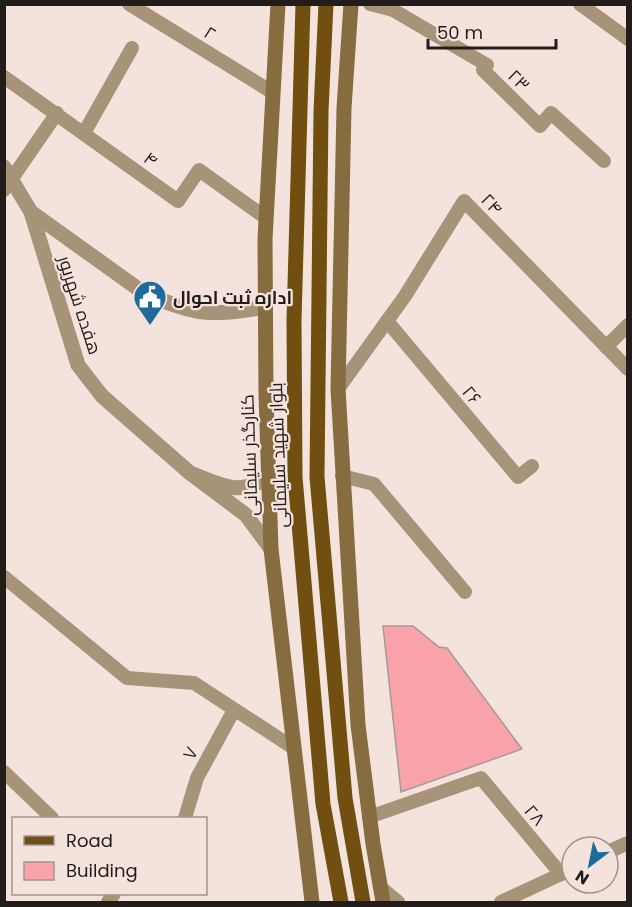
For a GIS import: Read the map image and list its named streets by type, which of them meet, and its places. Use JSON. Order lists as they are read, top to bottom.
{
  "streets": {
    "main road": ["کنارگذر سلیمانی", "بلوار شهید سلیمانی"],
    "street": [
      "۲",
      "۲۳",
      "۴",
      "۲۴",
      "هفده شهریور",
      "۲۶",
      "۷",
      "۲۸"
    ]
  },
  "crossings": [
    ["۲", "کنارگذر سلیمانی"],
    ["۴", "کنارگذر سلیمانی"],
    ["۲۴", "۲۶"],
    ["هفده شهریور", "کنارگذر سلیمانی"]
  ],
  "places": {
    "public building": ["اداره ثبت احوال"]
  },
  "legend": ["Road", "Building"],
  "scale_bar": "50 m",
  "north": "bottom left"
}
